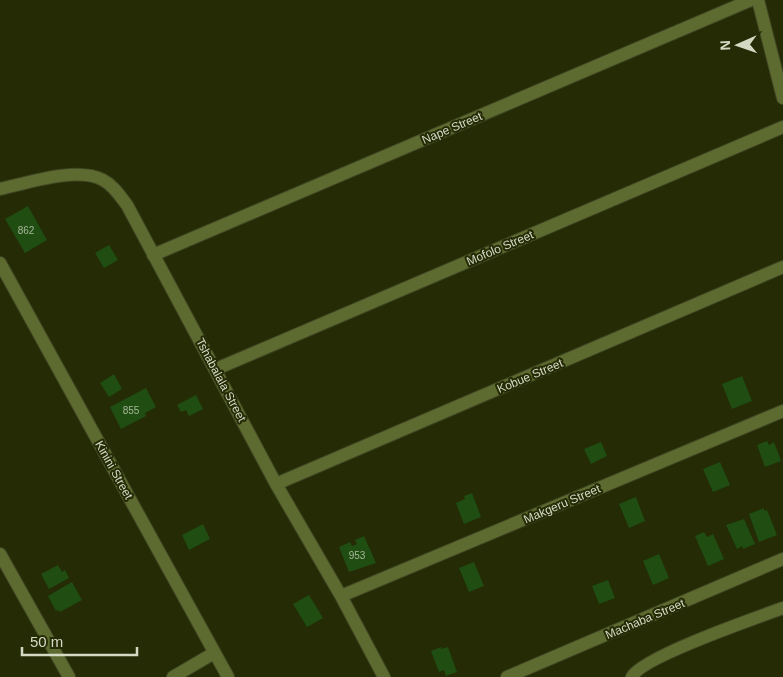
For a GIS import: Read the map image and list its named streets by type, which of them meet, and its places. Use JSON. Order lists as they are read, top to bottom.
{
  "streets": {
    "street": [
      "Nape Street",
      "Mofolo Street",
      "Kobue Street",
      "Tshabalala Street",
      "Kinini Street",
      "Makgeru Street",
      "Machaba Street"
    ]
  },
  "crossings": [
    ["Nape Street", "Tshabalala Street"],
    ["Mofolo Street", "Tshabalala Street"],
    ["Kobue Street", "Tshabalala Street"],
    ["Tshabalala Street", "Makgeru Street"]
  ],
  "house_numbers": ["862", "855", "953"],
  "scale_bar": "50 m",
  "north": "left"
}
